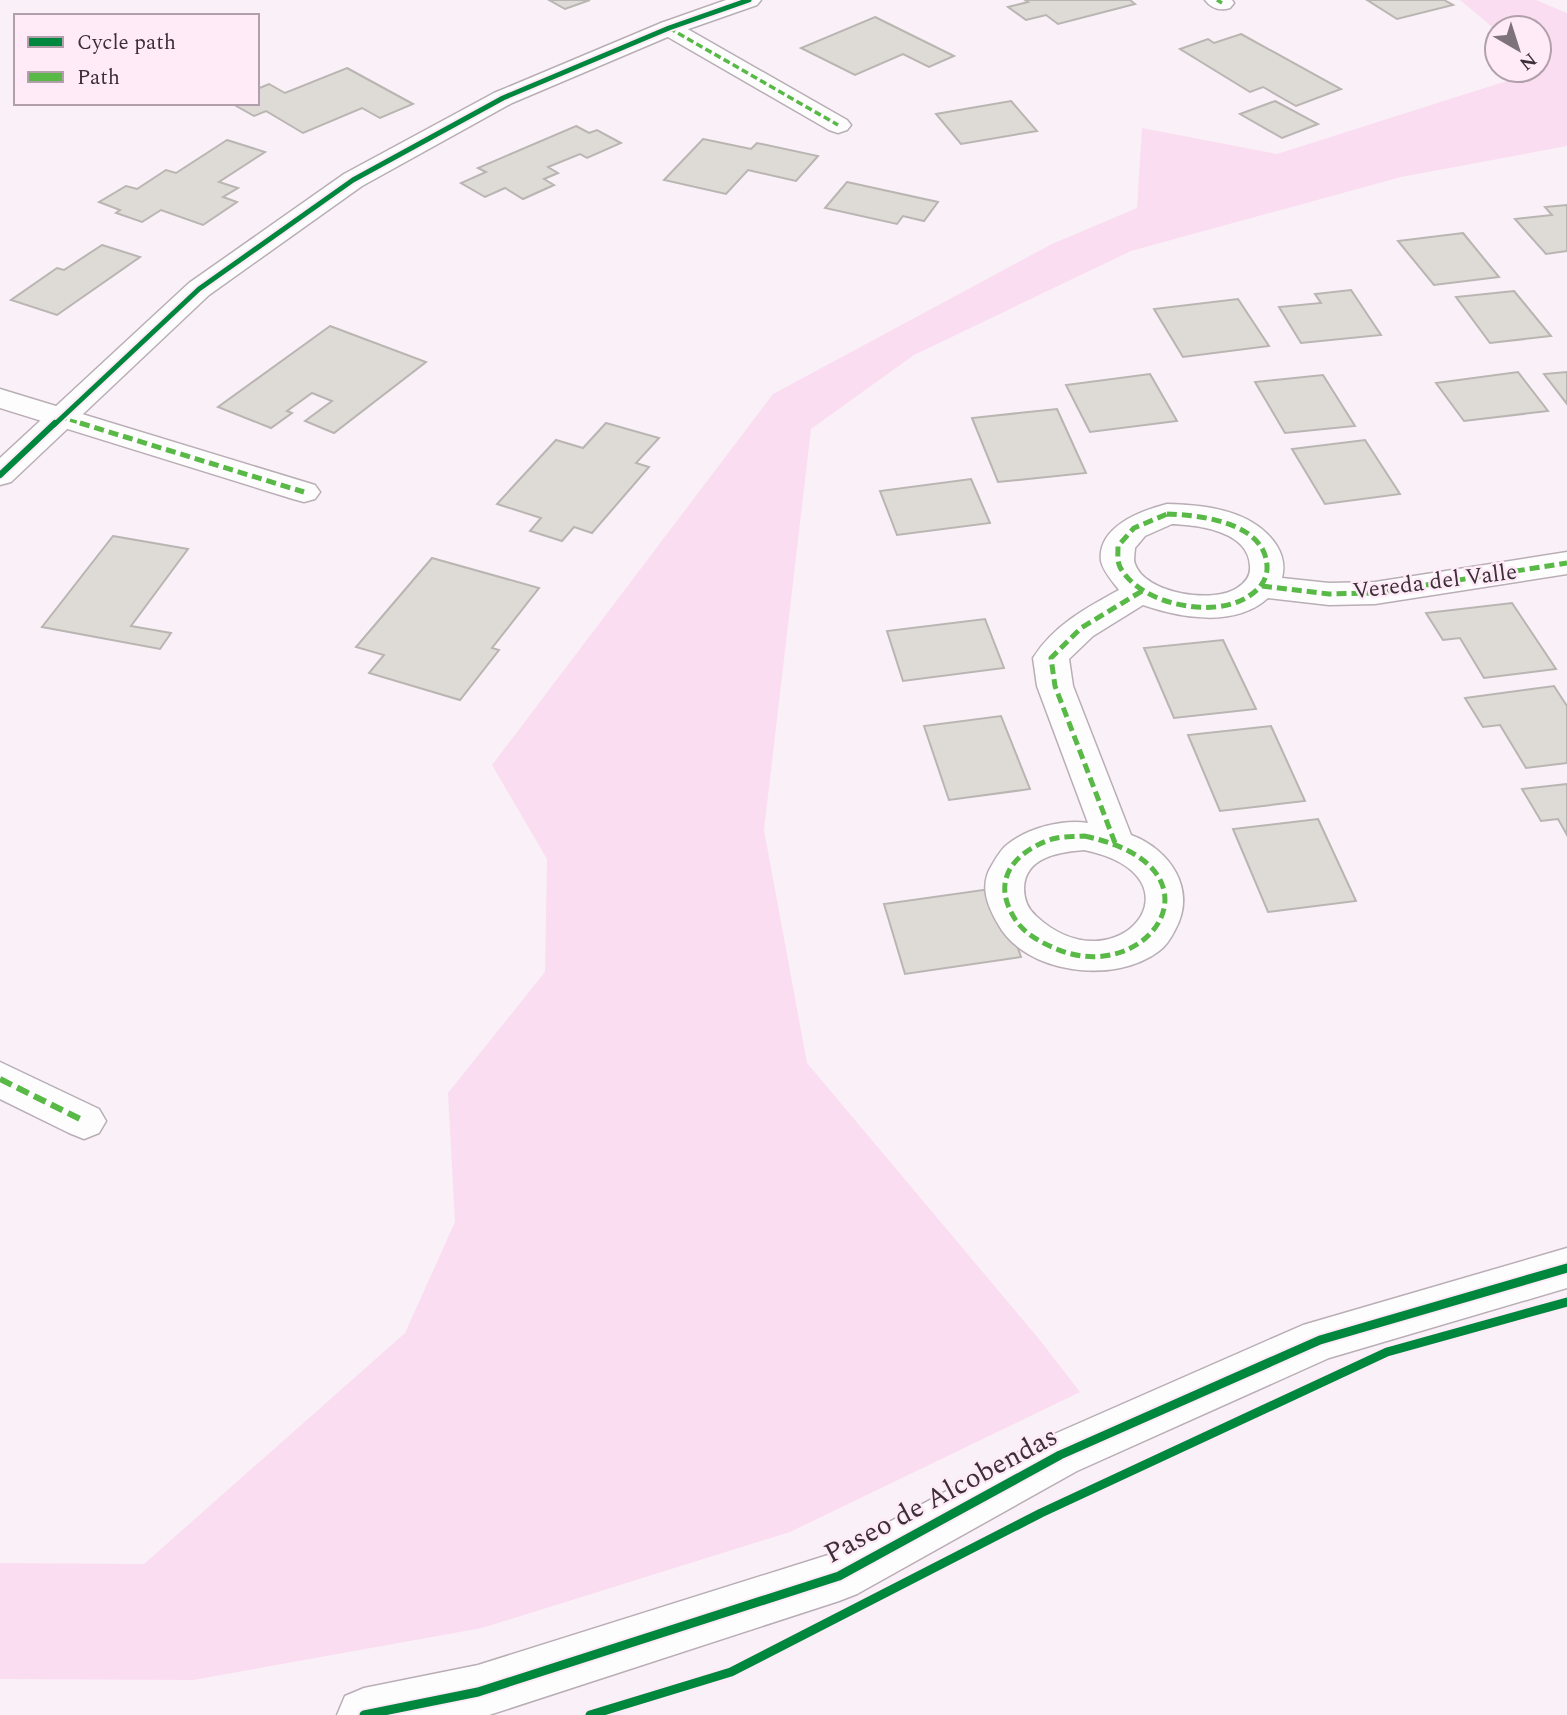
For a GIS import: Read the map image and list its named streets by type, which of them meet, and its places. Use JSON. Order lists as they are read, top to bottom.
{
  "streets": {
    "street": ["Vereda del Valle", "Paseo de Alcobendas"]
  },
  "legend": ["Cycle path", "Path"],
  "north": "bottom right"
}
